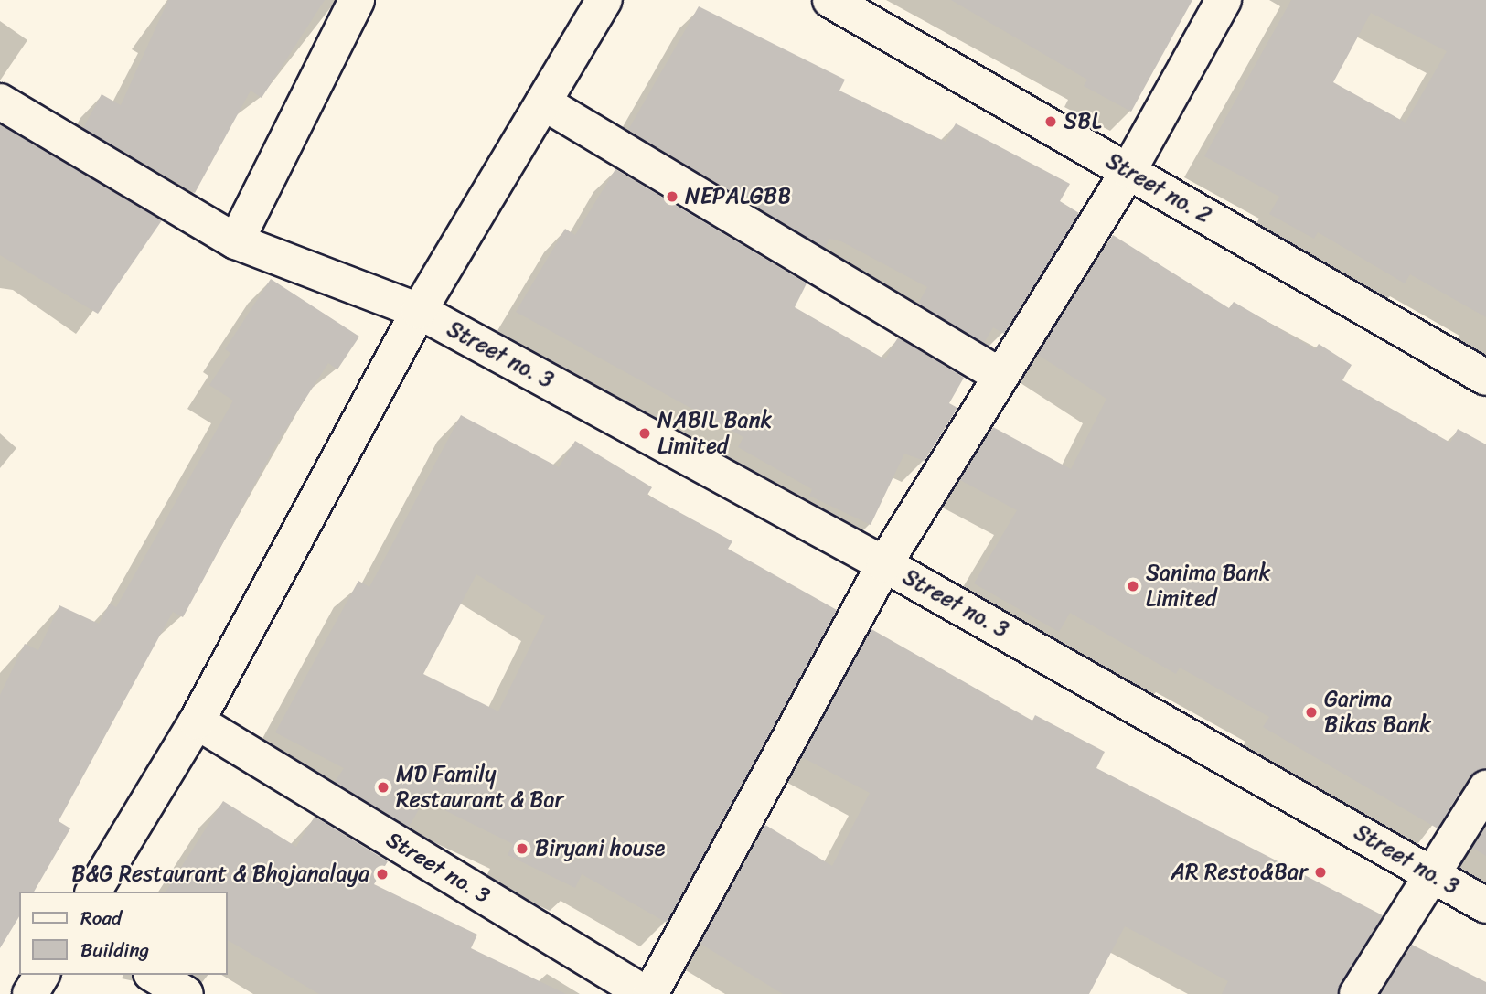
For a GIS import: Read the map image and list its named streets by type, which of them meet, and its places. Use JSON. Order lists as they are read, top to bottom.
{
  "streets": {
    "street": ["Street no. 2", "Street no. 3"]
  },
  "places": [
    "SBL",
    "NEPALGBB",
    "NABIL Bank Limited",
    "Sanima Bank Limited",
    "Garima Bikas Bank",
    "MD Family Restaurant & Bar",
    "Biryani house",
    "AR Resto&Bar",
    "B&G Restaurant & Bhojanalaya"
  ],
  "legend": ["Road", "Building"]
}
